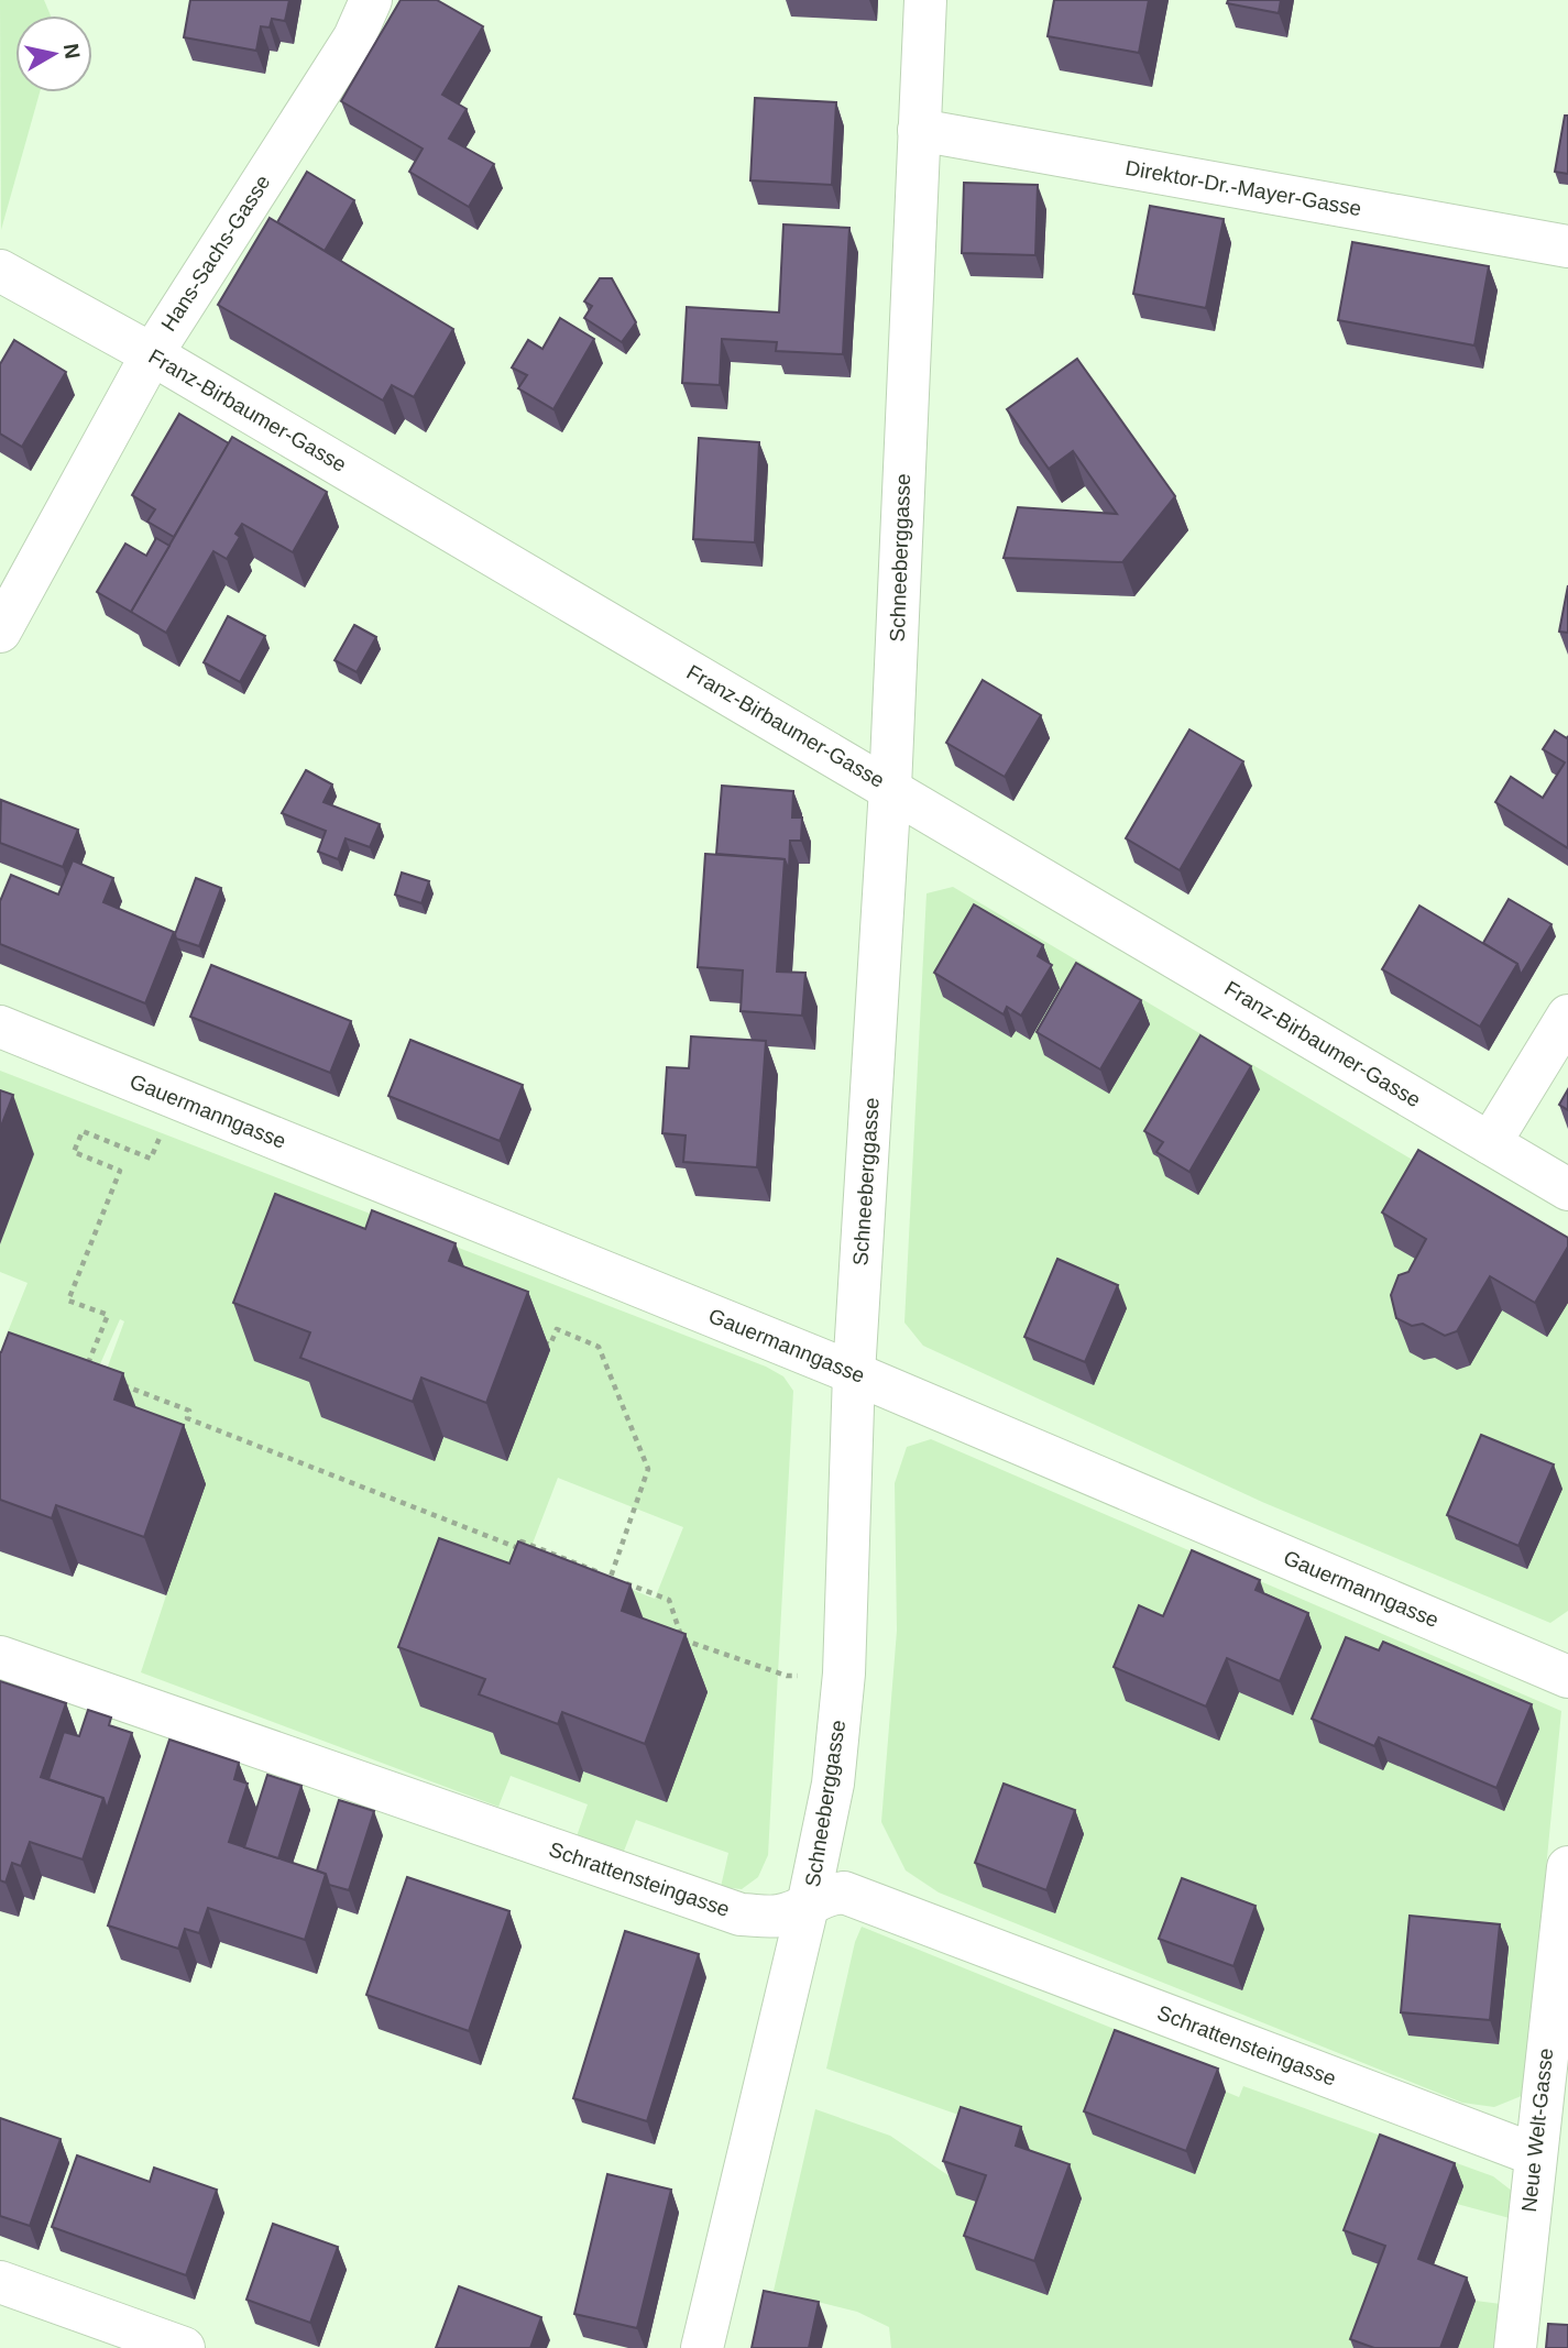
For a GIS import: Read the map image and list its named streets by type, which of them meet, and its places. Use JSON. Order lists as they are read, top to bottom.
{
  "streets": {
    "street": [
      "Direktor-Dr.-Mayer-Gasse",
      "Hans-Sachs-Gasse",
      "Franz-Birbaumer-Gasse",
      "Schneeberggasse",
      "Gauermanngasse",
      "Schrattensteingasse",
      "Neue Welt-Gasse"
    ]
  },
  "crossings": [
    ["Direktor-Dr.-Mayer-Gasse", "Schneeberggasse"],
    ["Hans-Sachs-Gasse", "Franz-Birbaumer-Gasse"],
    ["Franz-Birbaumer-Gasse", "Schneeberggasse"],
    ["Schneeberggasse", "Gauermanngasse"],
    ["Schneeberggasse", "Schrattensteingasse"],
    ["Schrattensteingasse", "Neue Welt-Gasse"]
  ],
  "north": "right"
}
